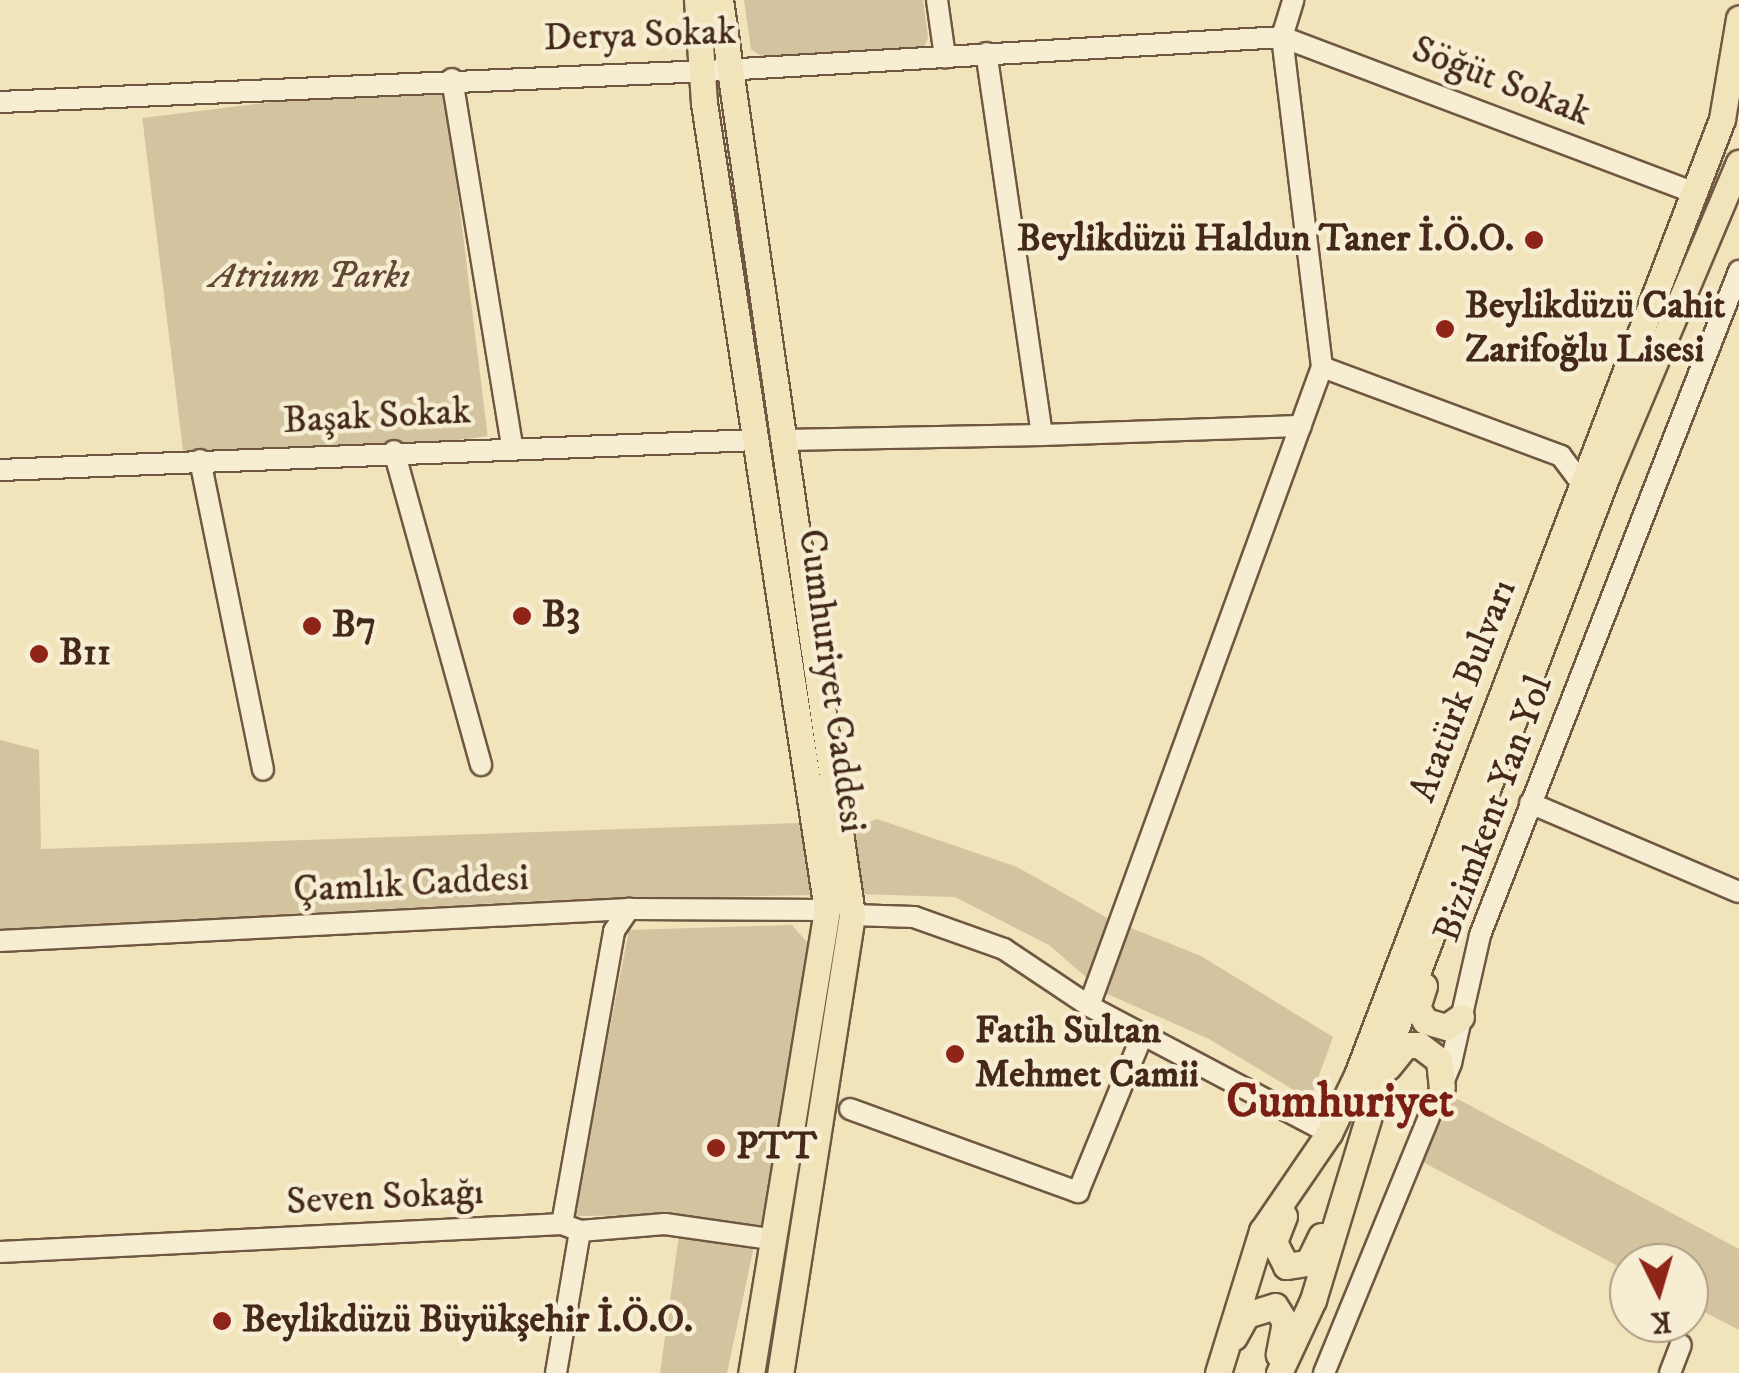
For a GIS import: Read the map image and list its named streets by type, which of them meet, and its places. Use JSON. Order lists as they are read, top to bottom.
{
  "streets": {
    "main road": ["Cumhuriyet Caddesi", "Atatürk Bulvarı"],
    "street": [
      "Derya Sokak",
      "Söğüt Sokak",
      "Başak Sokak",
      "Bizimkent Yan Yol",
      "Çamlık Caddesi",
      "Seven Sokağı"
    ]
  },
  "crossings": [
    ["Derya Sokak", "Söğüt Sokak"],
    ["Derya Sokak", "Cumhuriyet Caddesi"],
    ["Söğüt Sokak", "Atatürk Bulvarı"],
    ["Başak Sokak", "Cumhuriyet Caddesi"],
    ["Cumhuriyet Caddesi", "Çamlık Caddesi"],
    ["Cumhuriyet Caddesi", "Seven Sokağı"],
    ["Atatürk Bulvarı", "Çamlık Caddesi"]
  ],
  "districts": ["Cumhuriyet"],
  "parks": ["Atrium Parkı"],
  "places": [
    "Beylikdüzü Haldun Taner İ.Ö.O.",
    "Beylikdüzü Cahit Zarifoğlu Lisesi",
    "B3",
    "B7",
    "B11",
    "Fatih Sultan Mehmet Camii",
    "PTT",
    "Beylikdüzü Büyükşehir İ.Ö.O."
  ],
  "north": "bottom"
}
